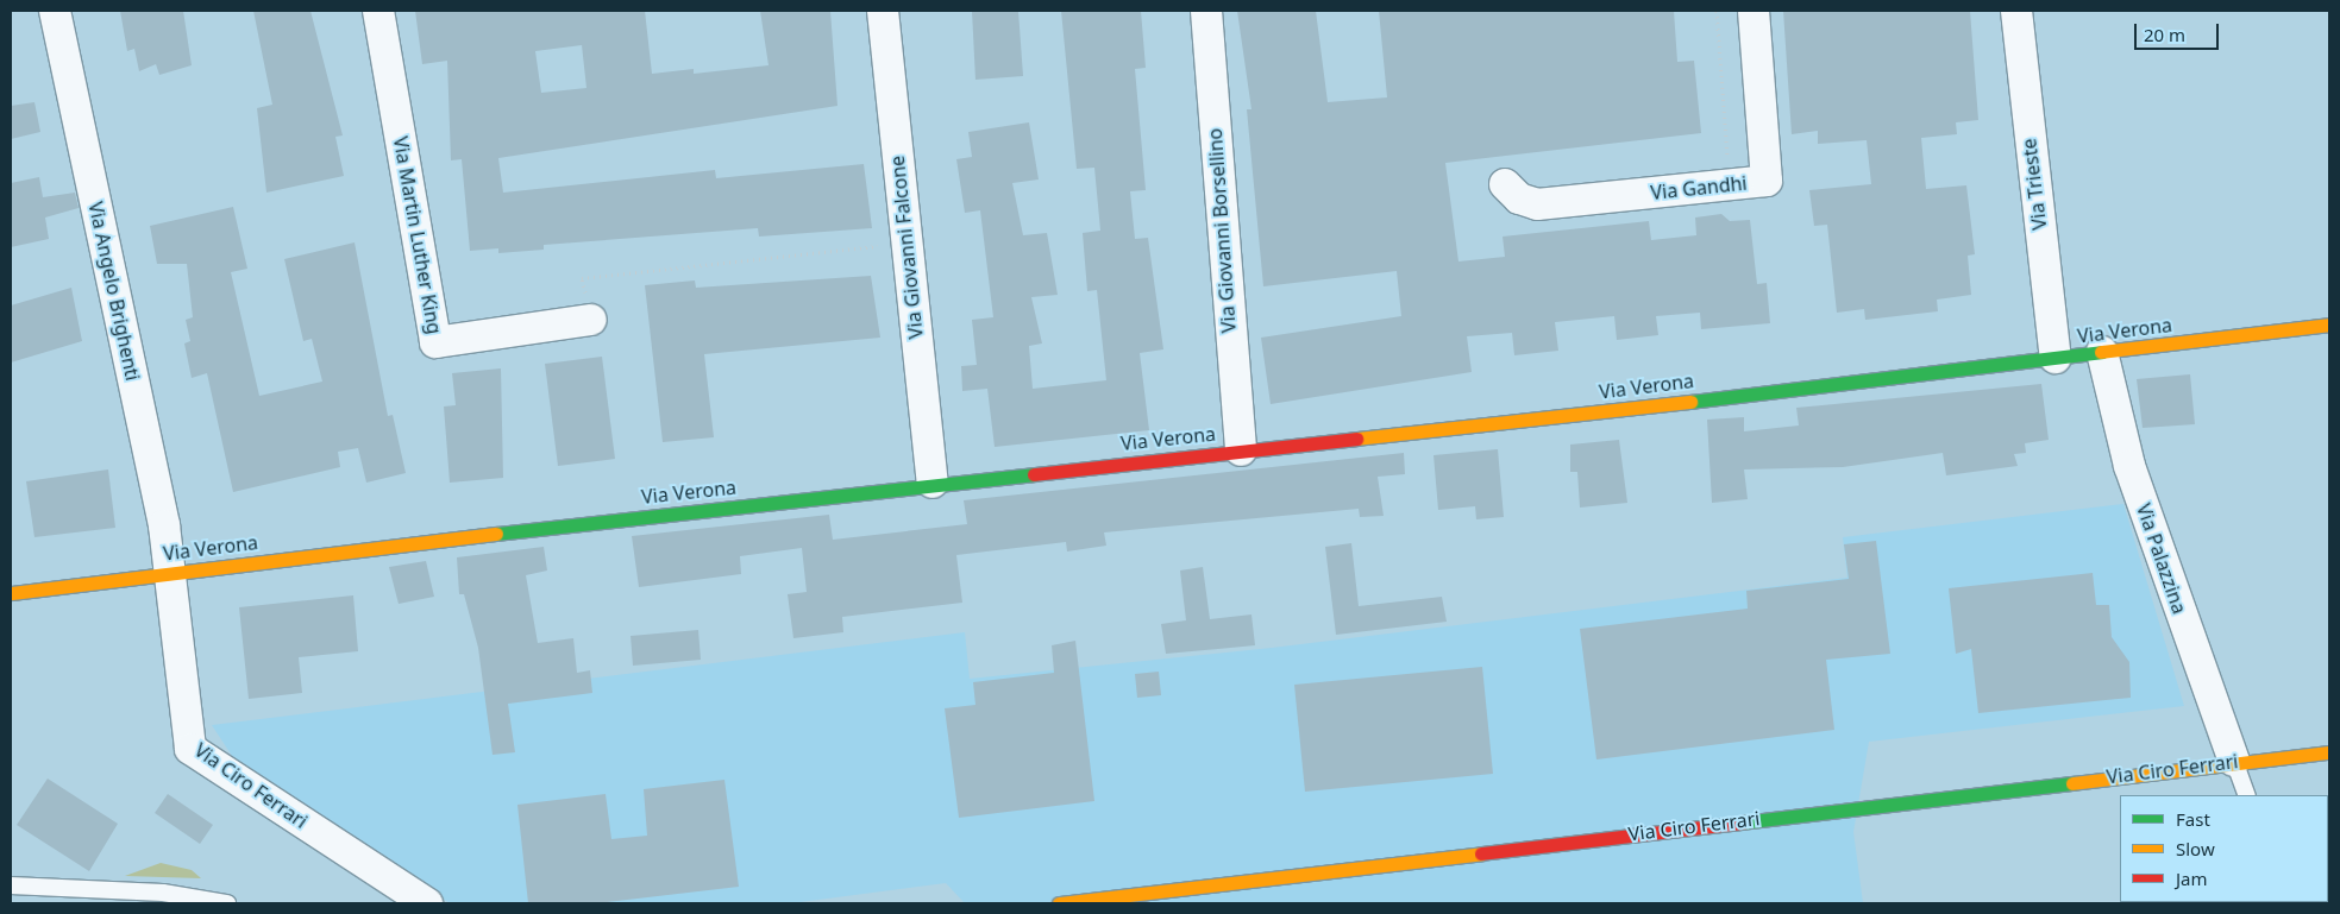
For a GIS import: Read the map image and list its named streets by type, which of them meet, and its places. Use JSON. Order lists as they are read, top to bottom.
{
  "streets": {
    "street": [
      "Via Trieste",
      "Via Gandhi",
      "Via Giovanni Borsellino",
      "Via Martin Luther King",
      "Via Giovanni Falcone",
      "Via Angelo Brighenti",
      "Via Verona",
      "Via Palazzina",
      "Via Ciro Ferrari"
    ]
  },
  "crossings": [
    ["Via Trieste", "Via Verona"],
    ["Via Giovanni Borsellino", "Via Verona"],
    ["Via Giovanni Falcone", "Via Verona"],
    ["Via Angelo Brighenti", "Via Verona"],
    ["Via Angelo Brighenti", "Via Ciro Ferrari"],
    ["Via Verona", "Via Palazzina"],
    ["Via Verona", "Via Ciro Ferrari"],
    ["Via Palazzina", "Via Ciro Ferrari"]
  ],
  "legend": ["Fast", "Slow", "Jam"],
  "scale_bar": "20 m"
}
